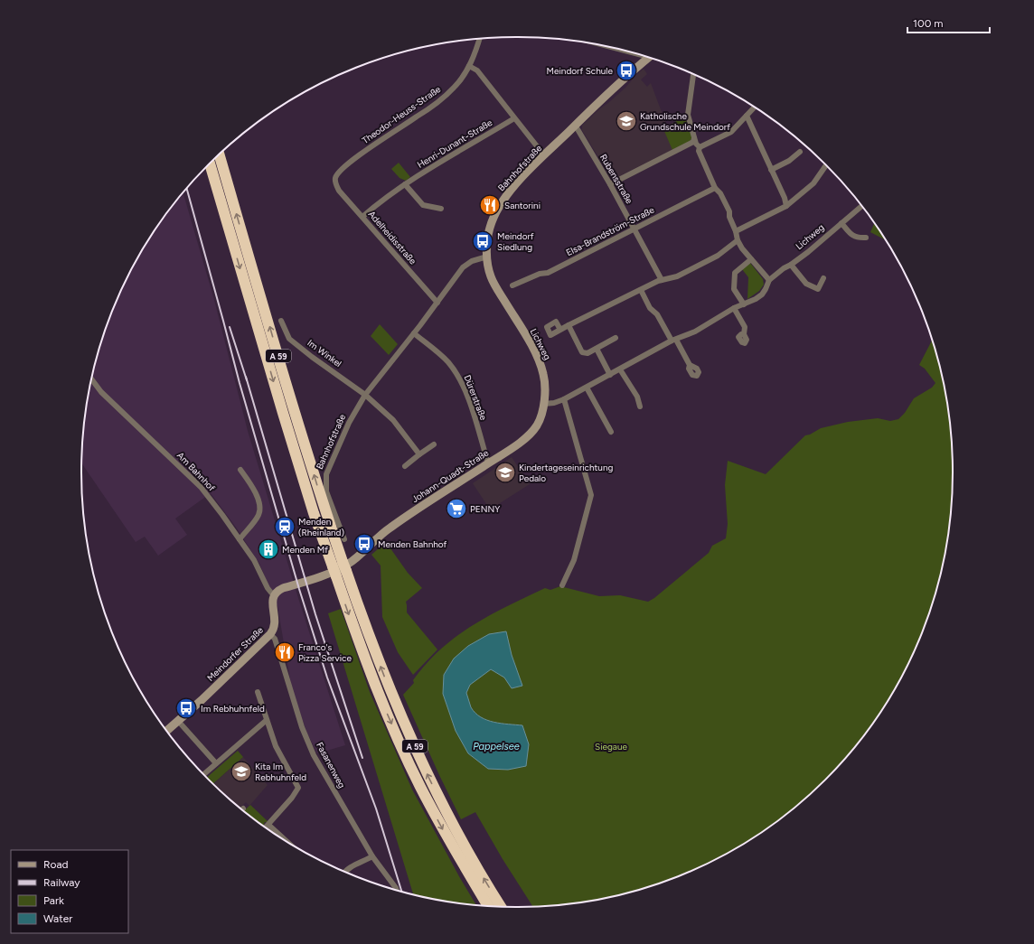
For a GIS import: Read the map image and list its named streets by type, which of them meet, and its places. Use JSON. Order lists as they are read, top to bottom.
{
  "streets": {
    "highway": ["A 59"],
    "main road": [
      "Bahnhofstraße",
      "Lichweg",
      "Johann-Quadt-Straße",
      "Meindorfer Straße"
    ],
    "street": [
      "Theodor-Heuss-Straße",
      "Henri-Dunant-Straße",
      "Rubensstraße",
      "Elsa-Brandström-Straße",
      "Adelheidisstraße",
      "Im Winkel",
      "Dürerstraße",
      "Am Bahnhof",
      "Fasanenweg"
    ]
  },
  "crossings": [
    ["Theodor-Heuss-Straße", "Adelheidisstraße"],
    ["Henri-Dunant-Straße", "Adelheidisstraße"],
    ["Bahnhofstraße", "Rubensstraße"],
    ["Bahnhofstraße", "Lichweg"],
    ["Bahnhofstraße", "Adelheidisstraße"],
    ["Bahnhofstraße", "Im Winkel"],
    ["Bahnhofstraße", "Dürerstraße"],
    ["Rubensstraße", "Elsa-Brandström-Straße"],
    ["Lichweg", "Johann-Quadt-Straße"],
    ["Dürerstraße", "Johann-Quadt-Straße"],
    ["Am Bahnhof", "Johann-Quadt-Straße"],
    ["Am Bahnhof", "Meindorfer Straße"],
    ["Johann-Quadt-Straße", "Meindorfer Straße"],
    ["Meindorfer Straße", "Fasanenweg"]
  ],
  "water": ["Pappelsee"],
  "parks": ["Siegaue"],
  "places": {
    "bus stop": [
      "Meindorf Schule",
      "Meindorf Siedlung",
      "Menden Bahnhof",
      "Im Rebhuhnfeld"
    ],
    "school or university": ["Katholische Grundschule Meindorf", "Kindertageseinrichtung Pedalo", "Kita Im Rebhuhnfeld"],
    "restaurant": ["Santorini", "Franco's Pizza Service"],
    "supermarket": ["PENNY"],
    "station": ["Menden (Rheinland)"],
    "building": ["Menden Mf"]
  },
  "legend": [
    "Road",
    "Railway",
    "Park",
    "Water"
  ],
  "scale_bar": "100 m"
}
